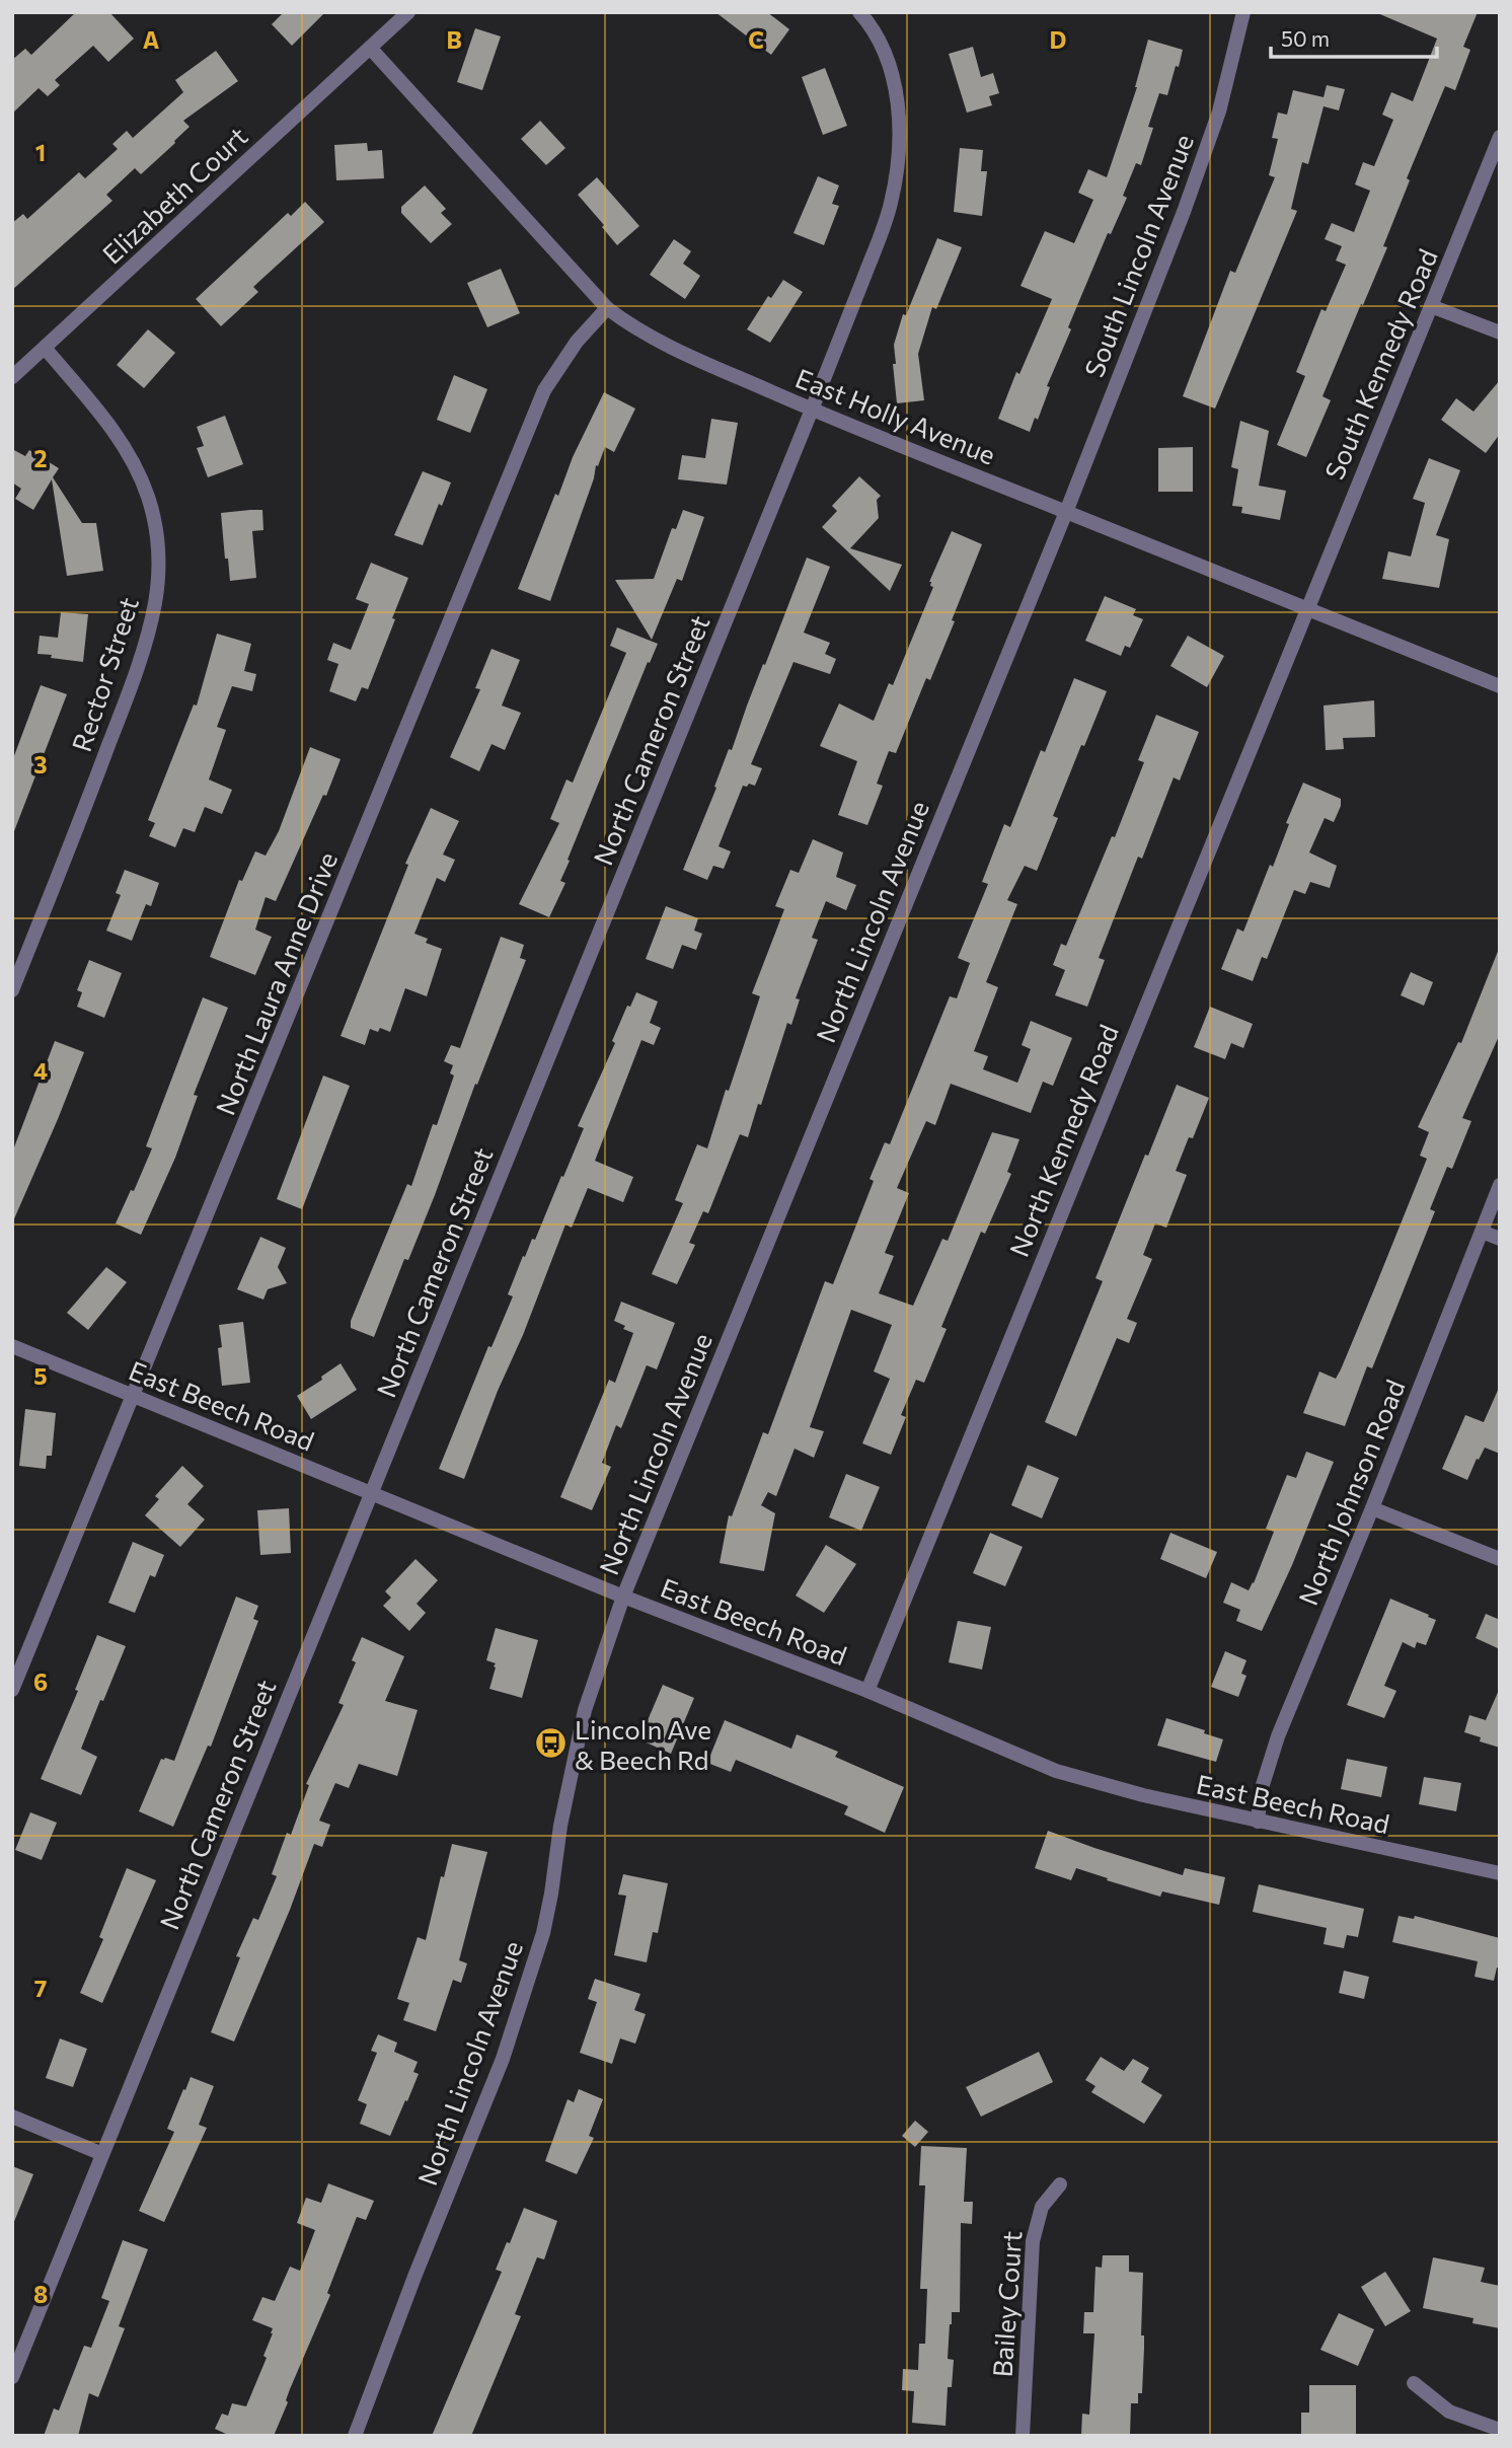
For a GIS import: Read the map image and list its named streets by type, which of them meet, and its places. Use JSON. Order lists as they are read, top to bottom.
{
  "streets": {
    "street": [
      "Elizabeth Court",
      "South Lincoln Avenue",
      "South Kennedy Road",
      "East Holly Avenue",
      "Rector Street",
      "North Cameron Street",
      "North Lincoln Avenue",
      "North Laura Anne Drive",
      "North Kennedy Road",
      "East Beech Road",
      "North Johnson Road",
      "Bailey Court"
    ]
  },
  "crossings": [
    ["Elizabeth Court", "East Holly Avenue"],
    ["Elizabeth Court", "Rector Street"],
    ["South Lincoln Avenue", "East Holly Avenue"],
    ["South Lincoln Avenue", "North Lincoln Avenue"],
    ["South Kennedy Road", "East Holly Avenue"],
    ["South Kennedy Road", "North Kennedy Road"],
    ["East Holly Avenue", "North Cameron Street"],
    ["East Holly Avenue", "North Lincoln Avenue"],
    ["East Holly Avenue", "North Laura Anne Drive"],
    ["East Holly Avenue", "North Kennedy Road"],
    ["North Cameron Street", "East Beech Road"],
    ["North Lincoln Avenue", "East Beech Road"],
    ["North Laura Anne Drive", "East Beech Road"],
    ["North Kennedy Road", "East Beech Road"],
    ["East Beech Road", "North Johnson Road"]
  ],
  "places": {
    "bus stop": ["Lincoln Ave & Beech Rd"]
  },
  "scale_bar": "50 m",
  "grid": {
    "columns": [
      "A",
      "B",
      "C",
      "D"
    ],
    "rows": [
      "1",
      "2",
      "3",
      "4",
      "5",
      "6",
      "7",
      "8"
    ]
  }
}
